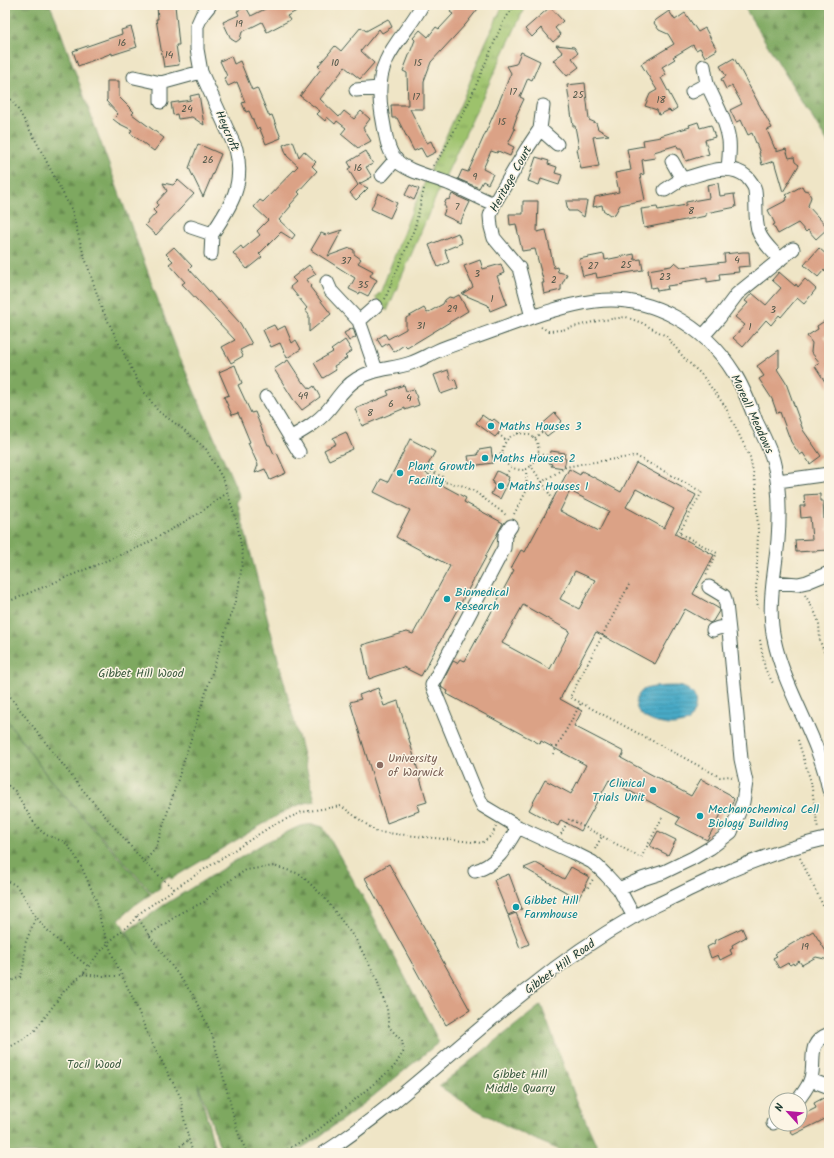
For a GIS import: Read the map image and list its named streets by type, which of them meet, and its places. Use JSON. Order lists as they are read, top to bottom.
{
  "streets": {
    "street": [
      "Heycroft",
      "Heritage Court",
      "Moreall Meadows",
      "Gibbet Hill Road"
    ]
  },
  "crossings": [
    ["Heritage Court", "Moreall Meadows"]
  ],
  "parks": ["Gibbet Hill Wood", "Tocil Wood", "Gibbet Hill Middle Quarry"],
  "places": [
    "Maths Houses 3",
    "Maths Houses 2",
    "Plant Growth Facility",
    "Maths Houses 1",
    "Biomedical Research",
    "University of Warwick",
    "Clinical Trials Unit",
    "Mechanochemical Cell Biology Building",
    "Gibbet Hill Farmhouse"
  ],
  "house_numbers": [
    "19",
    "16",
    "14",
    "10",
    "15",
    "17",
    "25",
    "17",
    "18",
    "24",
    "15",
    "26",
    "16",
    "9",
    "7",
    "8",
    "4",
    "37",
    "25",
    "27",
    "3",
    "23",
    "2",
    "35",
    "1",
    "29",
    "3",
    "31",
    "1",
    "49",
    "4",
    "6",
    "8",
    "19"
  ],
  "north": "top left"
}
